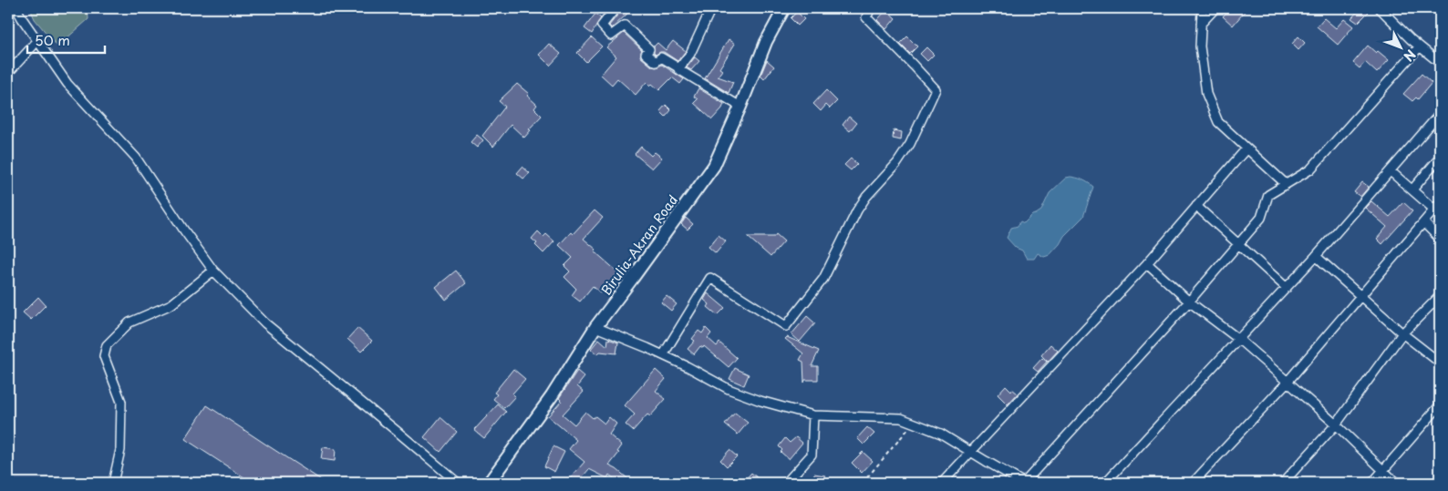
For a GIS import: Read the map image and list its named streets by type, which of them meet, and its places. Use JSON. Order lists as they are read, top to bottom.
{
  "streets": {
    "street": ["Birulia-Akran Road"]
  },
  "scale_bar": "50 m",
  "north": "bottom right"
}
